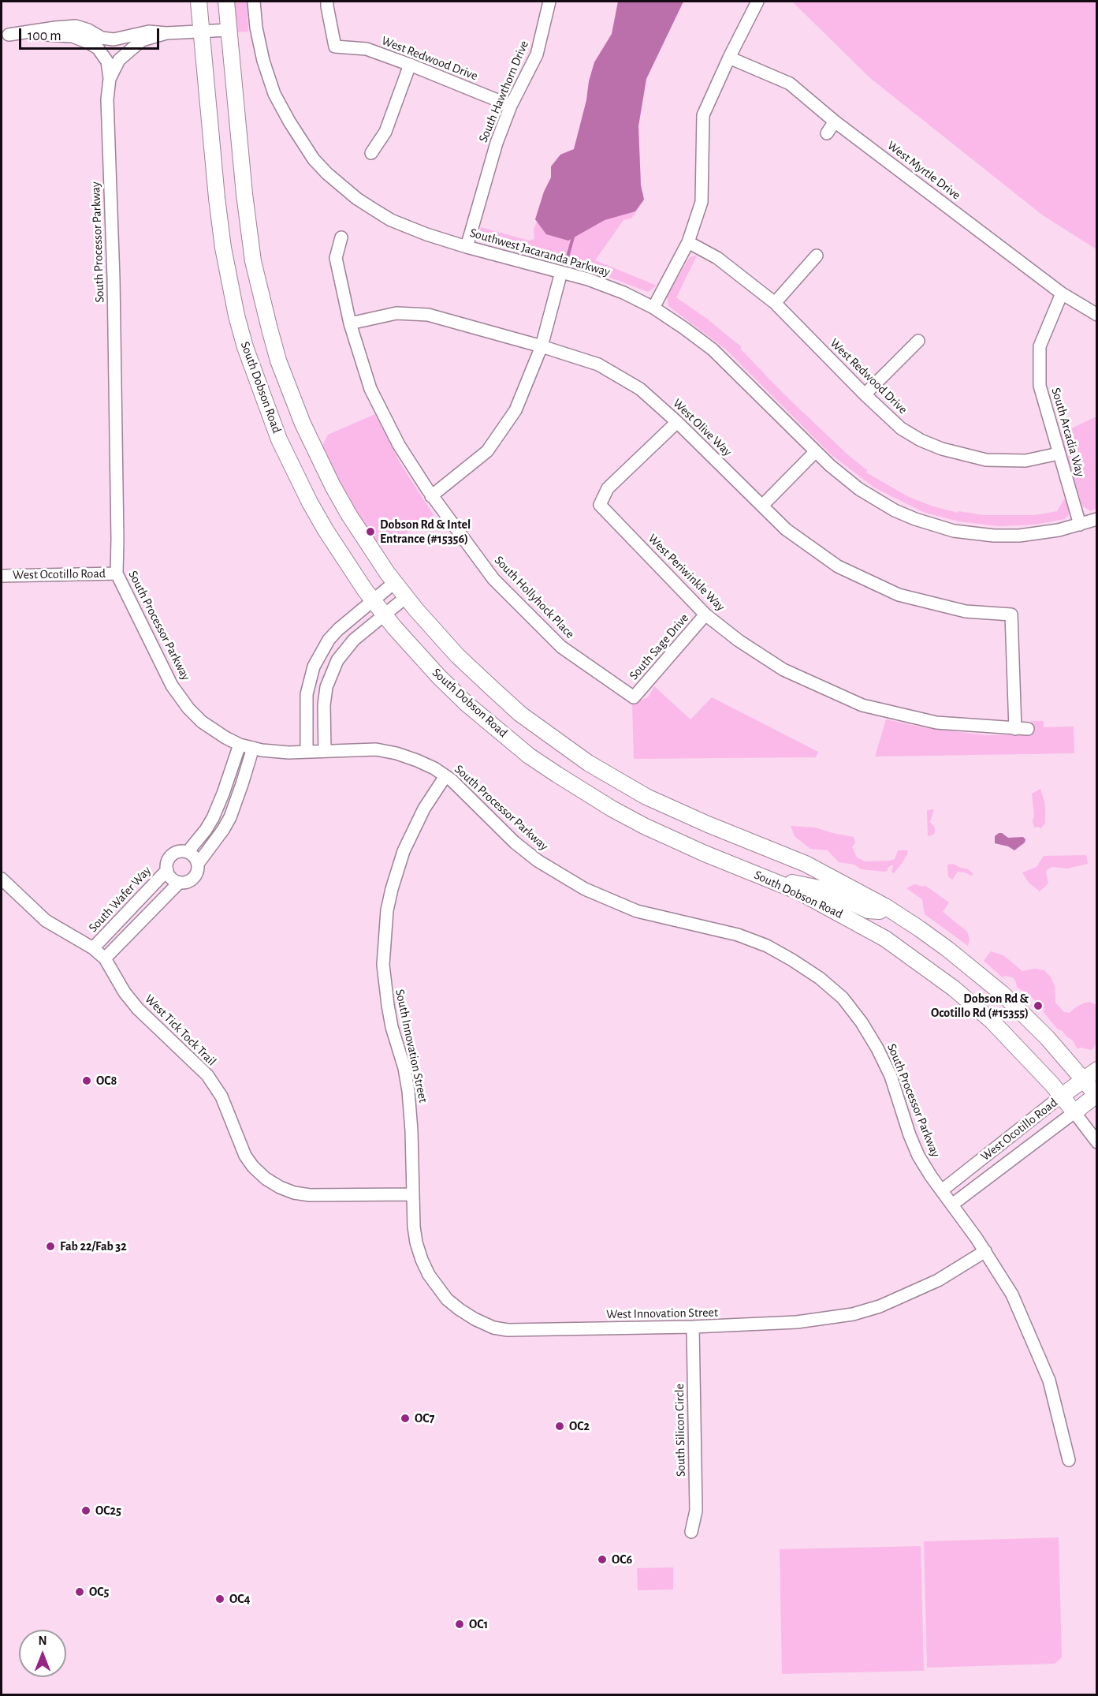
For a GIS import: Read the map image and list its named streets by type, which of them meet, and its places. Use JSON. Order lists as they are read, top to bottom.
{
  "streets": {
    "main road": ["South Dobson Road", "West Ocotillo Road"],
    "street": [
      "West Redwood Drive",
      "South Hawthorn Drive",
      "West Myrtle Drive",
      "South Processor Parkway",
      "Southwest Jacaranda Parkway",
      "West Olive Way",
      "South Arcadia Way",
      "West Periwinkle Way",
      "South Hollyhock Place",
      "South Sage Drive",
      "South Wafer Way",
      "West Tick Tock Trail",
      "South Innovation Street",
      "West Innovation Street",
      "South Silicon Circle"
    ]
  },
  "crossings": [
    ["West Redwood Drive", "South Hawthorn Drive"],
    ["West Redwood Drive", "South Arcadia Way"],
    ["South Hawthorn Drive", "Southwest Jacaranda Parkway"],
    ["West Myrtle Drive", "South Arcadia Way"],
    ["South Processor Parkway", "West Ocotillo Road"],
    ["South Processor Parkway", "South Wafer Way"],
    ["South Processor Parkway", "South Innovation Street"],
    ["South Processor Parkway", "West Innovation Street"],
    ["Southwest Jacaranda Parkway", "South Arcadia Way"],
    ["South Dobson Road", "West Ocotillo Road"],
    ["West Olive Way", "West Periwinkle Way"],
    ["West Olive Way", "South Hollyhock Place"],
    ["West Periwinkle Way", "South Sage Drive"],
    ["South Hollyhock Place", "South Sage Drive"],
    ["South Wafer Way", "West Tick Tock Trail"],
    ["West Tick Tock Trail", "South Innovation Street"],
    ["West Tick Tock Trail", "West Innovation Street"],
    ["South Innovation Street", "West Innovation Street"],
    ["West Innovation Street", "South Silicon Circle"]
  ],
  "places": [
    "Dobson Rd & Intel Entrance (#15356)",
    "Dobson Rd & Ocotillo Rd (#15355)",
    "OC8",
    "Fab 22/Fab 32",
    "OC7",
    "OC2",
    "OC25",
    "OC6",
    "OC5",
    "OC4",
    "OC1"
  ],
  "scale_bar": "100 m",
  "north": "top"
}
